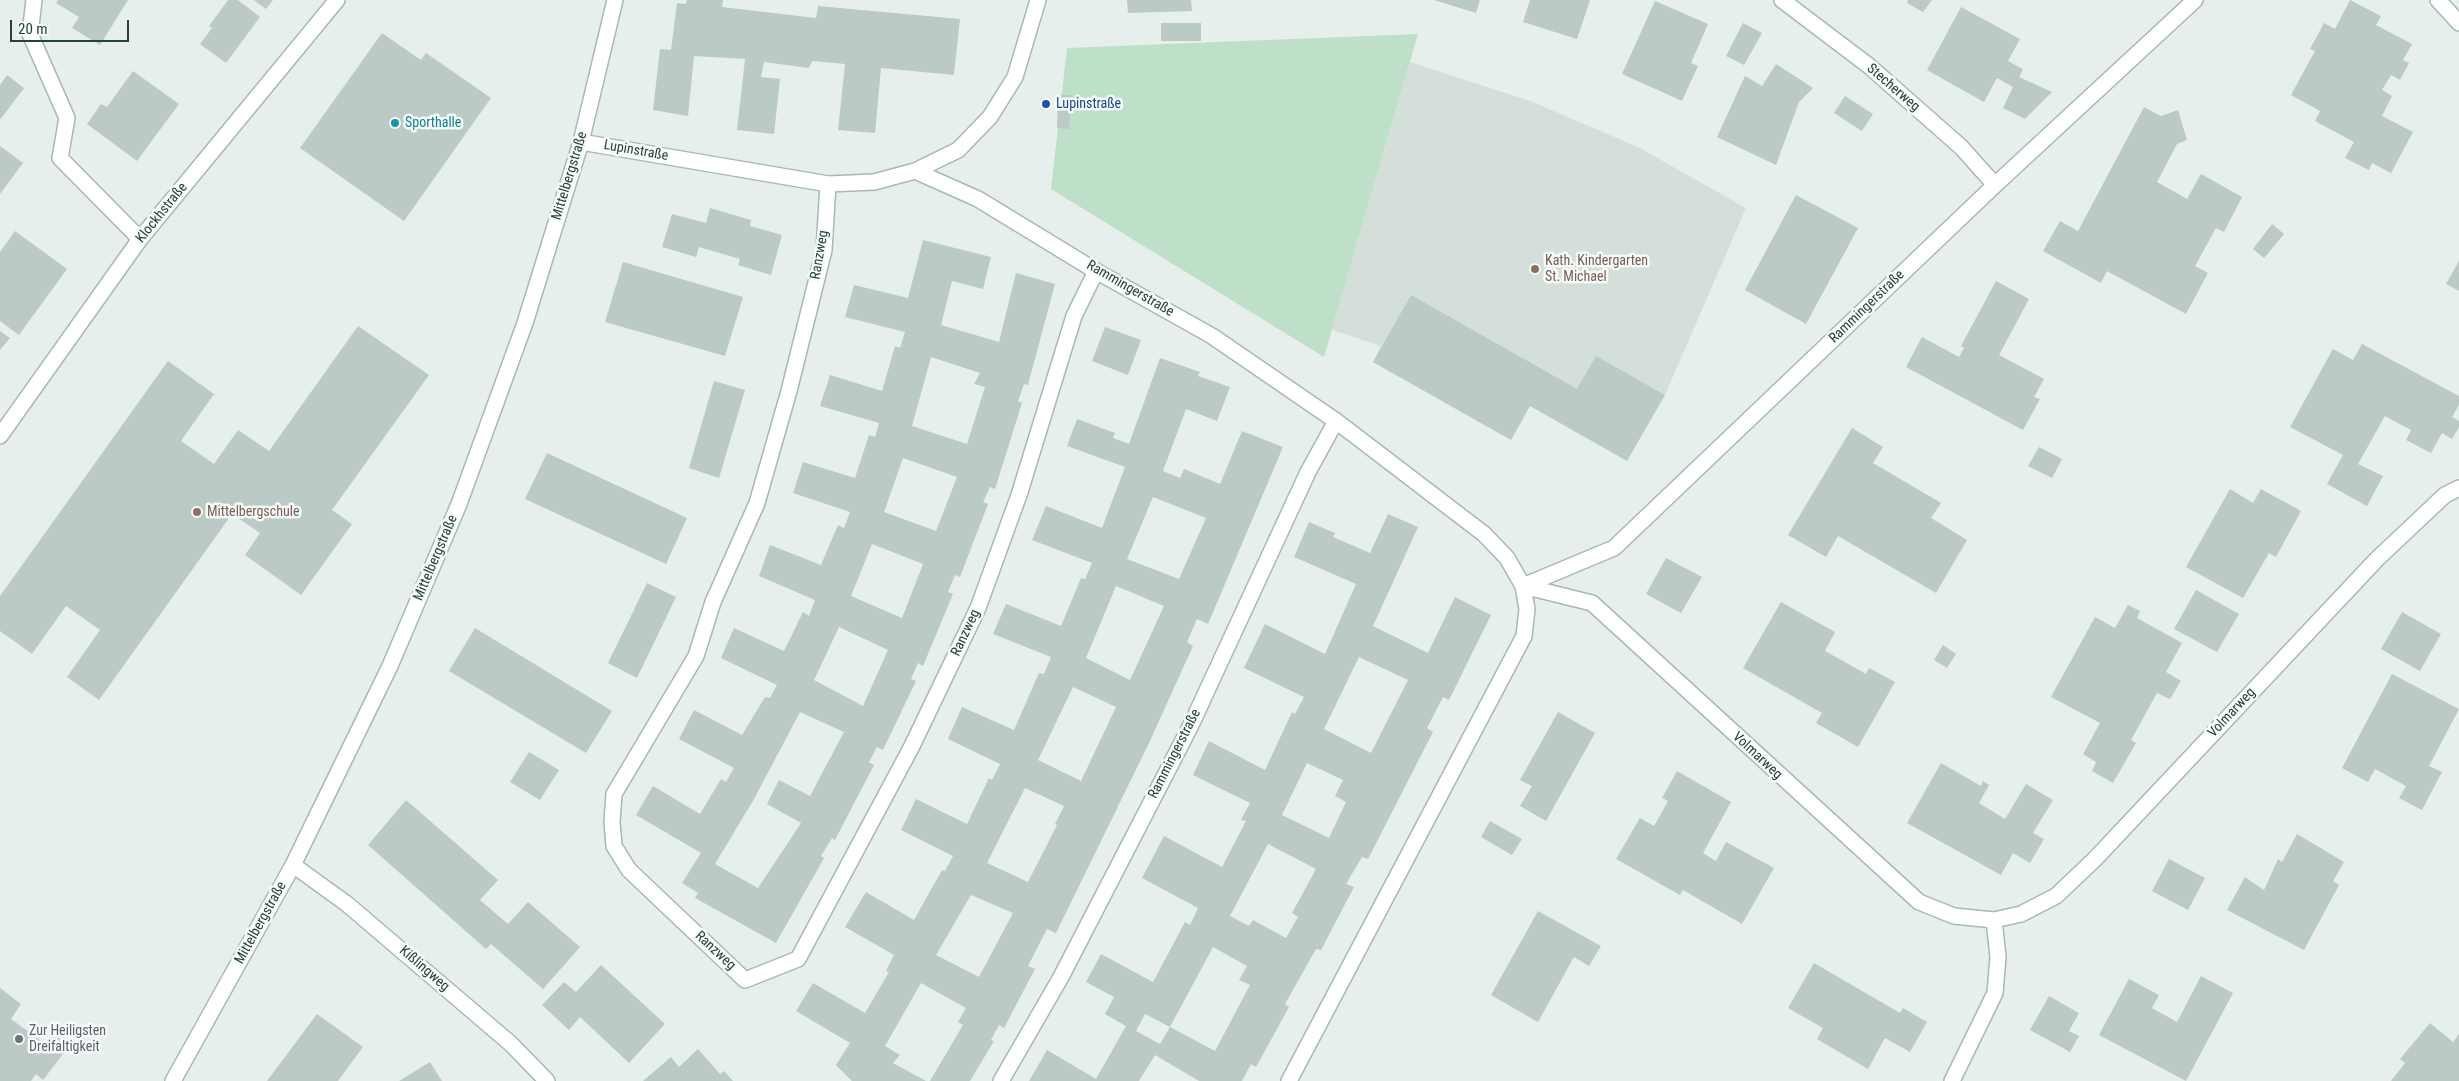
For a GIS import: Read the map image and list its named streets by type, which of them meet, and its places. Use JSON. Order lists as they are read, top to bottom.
{
  "streets": {
    "street": [
      "Stecherweg",
      "Lupinstraße",
      "Mittelbergstraße",
      "Klockhstraße",
      "Ranzweg",
      "Rammingerstraße",
      "Volmarweg",
      "Kißlingweg"
    ]
  },
  "crossings": [
    ["Stecherweg", "Rammingerstraße"],
    ["Lupinstraße", "Mittelbergstraße"],
    ["Lupinstraße", "Ranzweg"],
    ["Lupinstraße", "Rammingerstraße"],
    ["Mittelbergstraße", "Kißlingweg"],
    ["Ranzweg", "Rammingerstraße"],
    ["Rammingerstraße", "Volmarweg"]
  ],
  "places": [
    "Lupinstraße",
    "Sporthalle",
    "Kath. Kindergarten St. Michael",
    "Mittelbergschule",
    "Zur Heiligsten Dreifaltigkeit"
  ],
  "scale_bar": "20 m"
}
